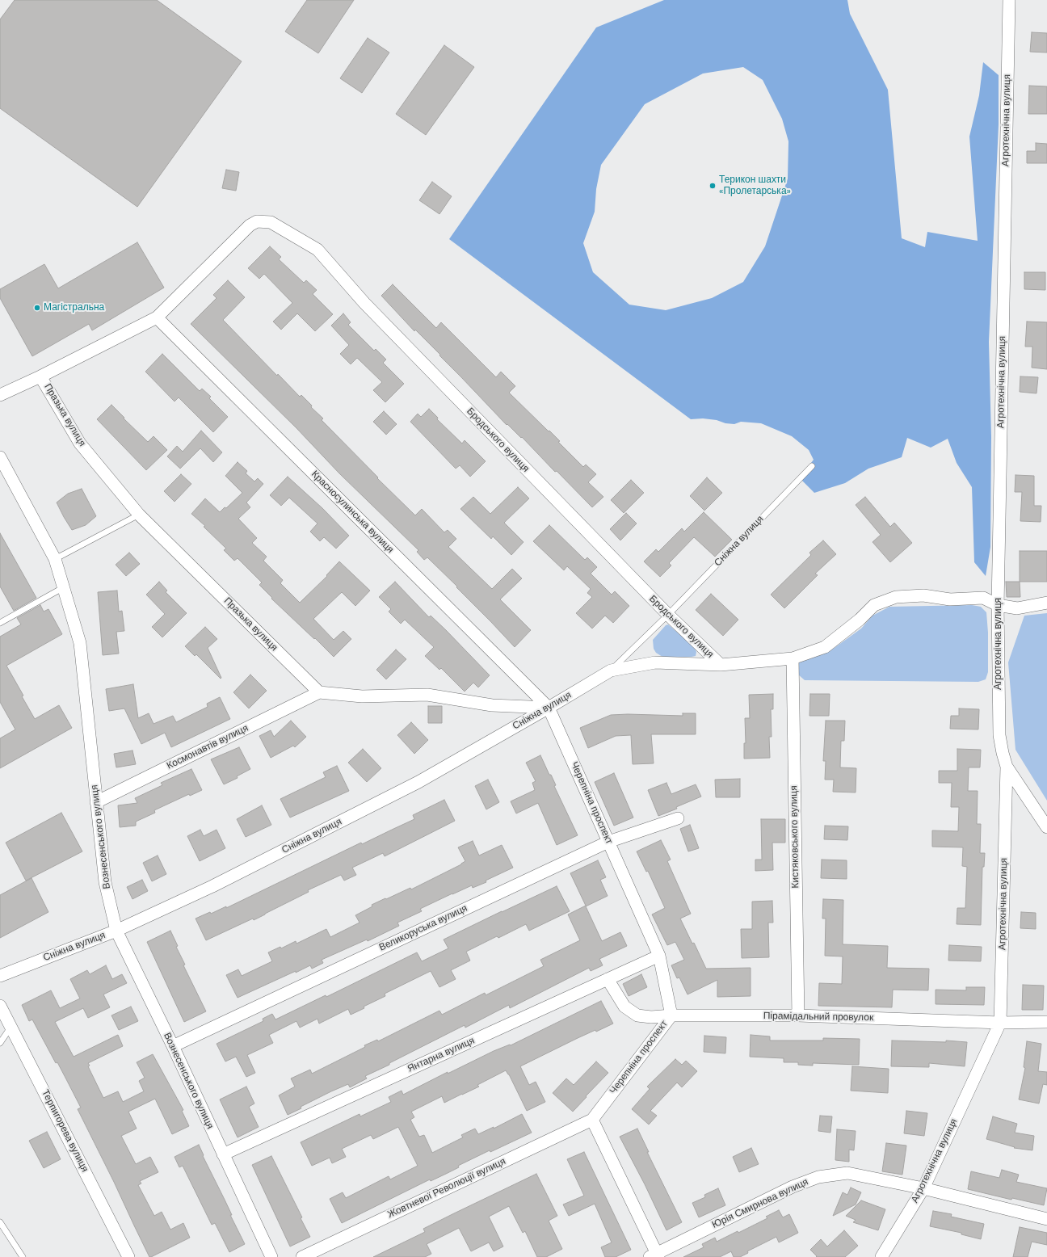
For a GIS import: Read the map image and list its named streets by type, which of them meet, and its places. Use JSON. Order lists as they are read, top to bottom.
{
  "streets": {
    "street": [
      "Агротехнічна вулиця",
      "Празька вулиця",
      "Бродського вулиця",
      "Красносулинська вулиця",
      "Сніжна вулиця",
      "Космонавтів вулиця",
      "Черепніна проспект",
      "Вознесенського вулиця",
      "Кистяковського вулиця",
      "Великоруська вулиця",
      "Пірамідальний провулок",
      "Янтарна вулиця",
      "Терпигорева вулиця",
      "Жовтневої Революції вулиця",
      "Юрія Смирнова вулиця"
    ]
  },
  "crossings": [
    ["Агротехнічна вулиця", "Сніжна вулиця"],
    ["Агротехнічна вулиця", "Пірамідальний провулок"],
    ["Агротехнічна вулиця", "Юрія Смирнова вулиця"],
    ["Празька вулиця", "Космонавтів вулиця"],
    ["Бродського вулиця", "Красносулинська вулиця"],
    ["Бродського вулиця", "Сніжна вулиця"],
    ["Красносулинська вулиця", "Сніжна вулиця"],
    ["Красносулинська вулиця", "Черепніна проспект"],
    ["Сніжна вулиця", "Черепніна проспект"],
    ["Сніжна вулиця", "Вознесенського вулиця"],
    ["Сніжна вулиця", "Кистяковського вулиця"],
    ["Космонавтів вулиця", "Вознесенського вулиця"],
    ["Черепніна проспект", "Великоруська вулиця"],
    ["Черепніна проспект", "Пірамідальний провулок"],
    ["Черепніна проспект", "Янтарна вулиця"],
    ["Черепніна проспект", "Жовтневої Революції вулиця"],
    ["Вознесенського вулиця", "Великоруська вулиця"],
    ["Вознесенського вулиця", "Янтарна вулиця"],
    ["Кистяковського вулиця", "Пірамідальний провулок"],
    ["Пірамідальний провулок", "Янтарна вулиця"]
  ],
  "places": ["Терикон шахти «Пролетарська»", "Магістральна"]
}
